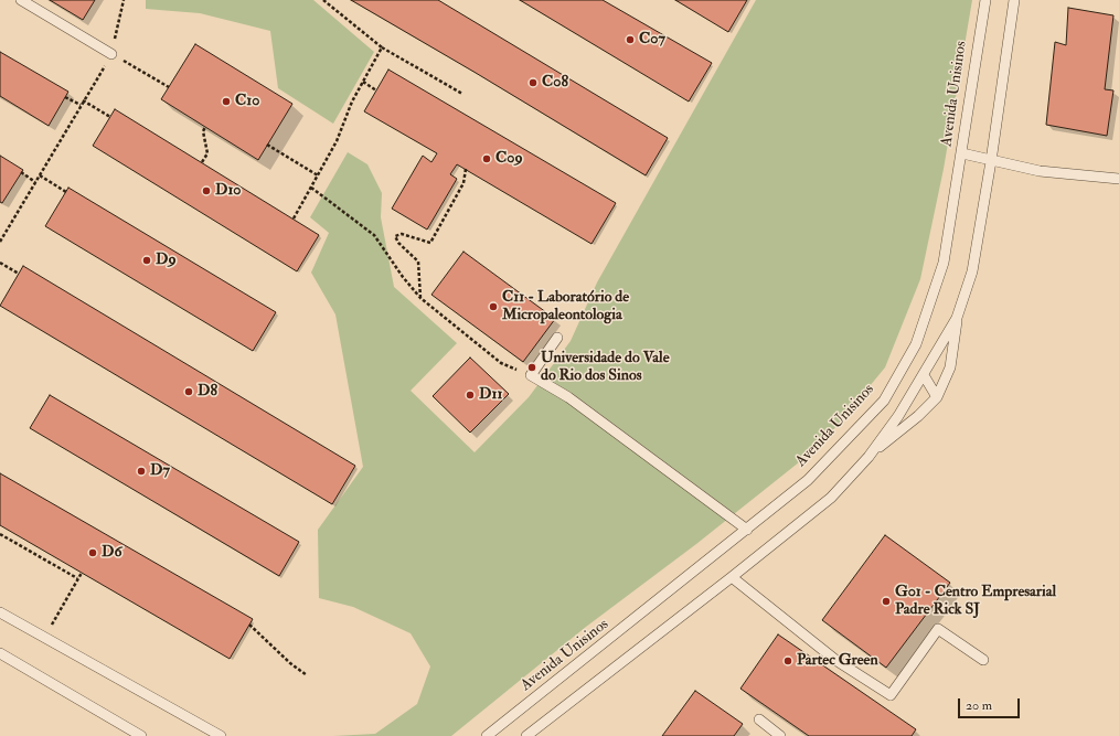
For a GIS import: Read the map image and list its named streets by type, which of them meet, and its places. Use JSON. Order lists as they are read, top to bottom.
{
  "streets": {
    "lane": ["Avenida Unisinos"]
  },
  "places": [
    "C07",
    "C08",
    "C10",
    "C09",
    "D10",
    "D9",
    "C11 - Laboratório de Micropaleontologia",
    "Universidade do Vale do Rio dos Sinos",
    "D8",
    "D11",
    "D7",
    "D6",
    "G01 - Centro Empresarial Padre Rick SJ",
    "Partec Green"
  ],
  "scale_bar": "20 m"
}
